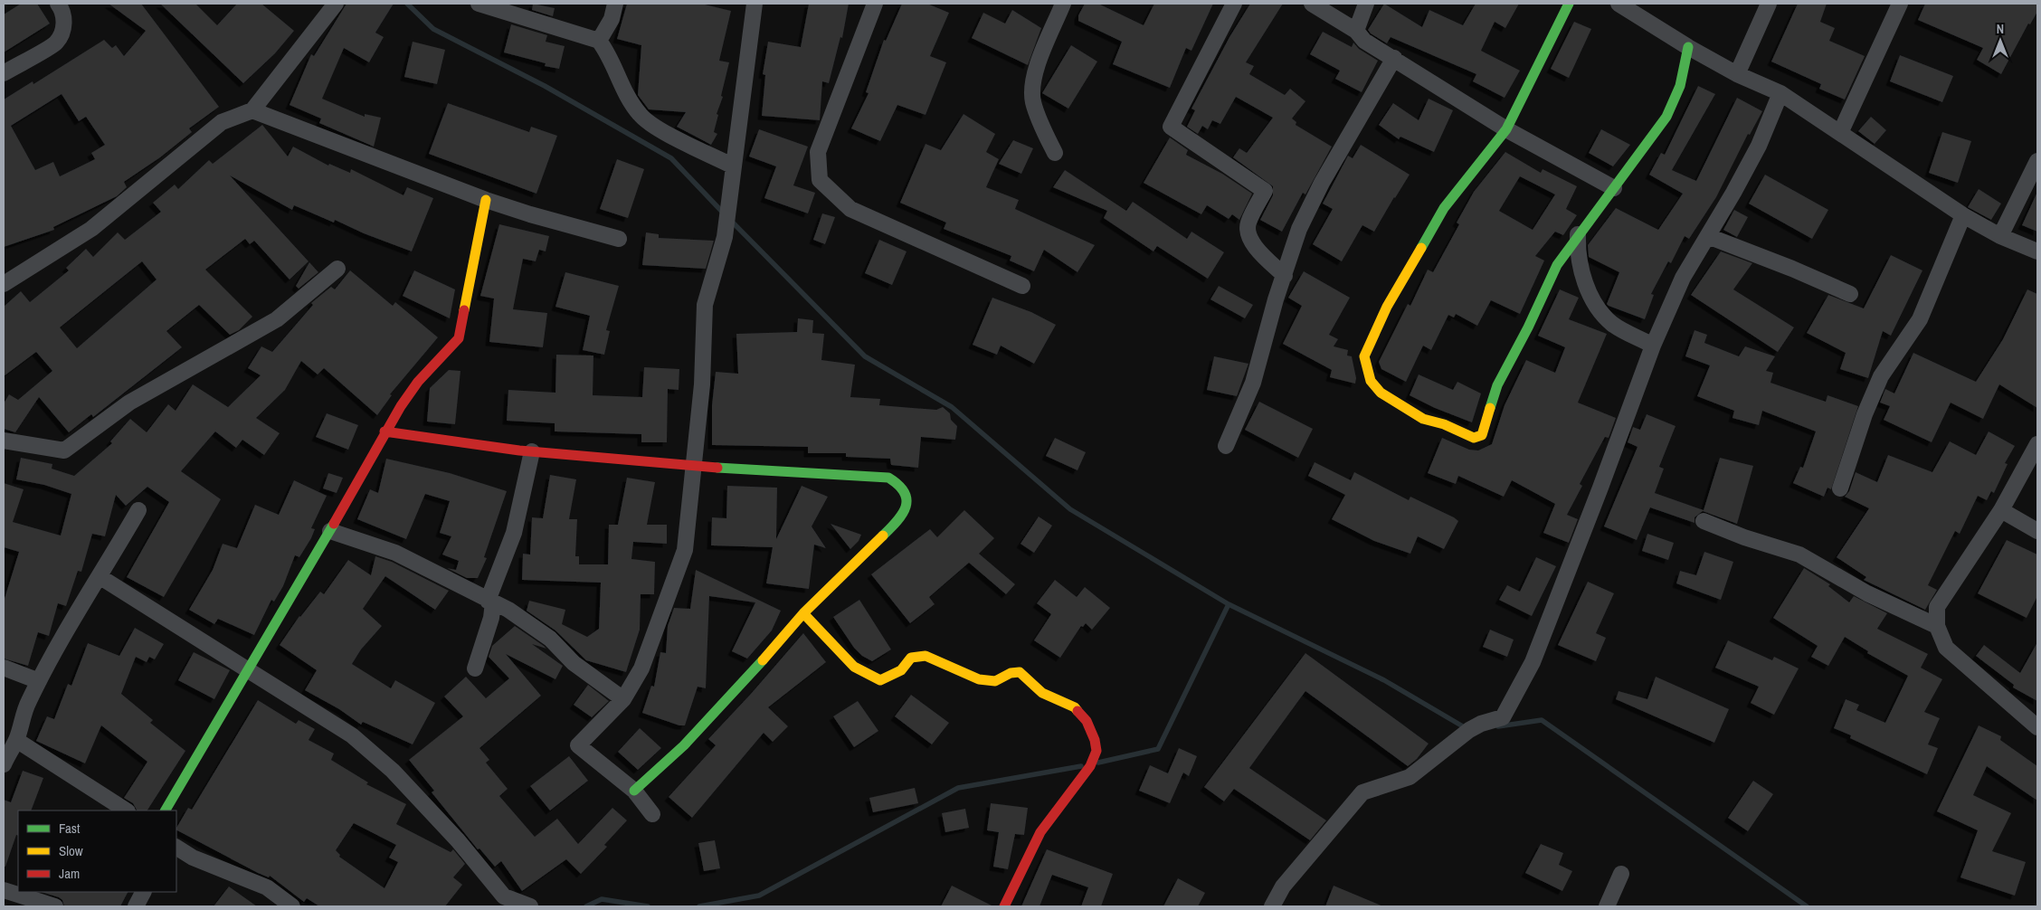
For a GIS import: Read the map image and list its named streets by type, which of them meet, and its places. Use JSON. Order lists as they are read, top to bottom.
{
  "legend": ["Fast", "Slow", "Jam"],
  "north": "top"
}
